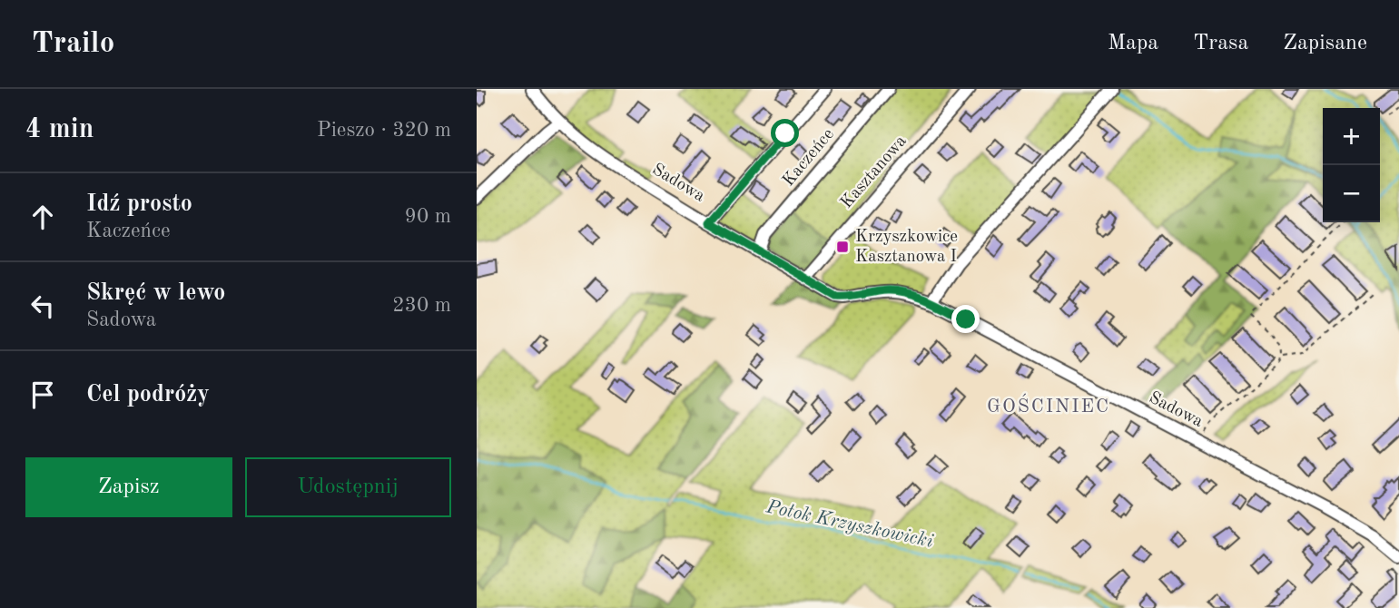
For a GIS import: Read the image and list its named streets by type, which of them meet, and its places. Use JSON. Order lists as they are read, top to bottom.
{
  "streets": {
    "street": ["Kaczeńce", "Kasztanowa", "Sadowa"]
  },
  "crossings": [
    ["Kaczeńce", "Sadowa"],
    ["Kasztanowa", "Sadowa"]
  ],
  "districts": ["GOŚCINIEC"],
  "water": ["Potok Krzyszkowicki"],
  "places": {
    "transit": ["Krzyszkowice Kasztanowa I"]
  },
  "page": {
    "header": "Trailo",
    "nav": ["Mapa", "Trasa", "Zapisane"],
    "heading": ["4 min", "Pieszo · 320 m"],
    "map_buttons": ["+", "−"],
    "list": [
      ["Idź prosto", "Kaczeńce", "90 m"],
      ["Skręć w lewo", "Sadowa", "230 m"],
      "Cel podróży"
    ],
    "buttons": ["Zapisz", "Udostępnij"]
  }
}
